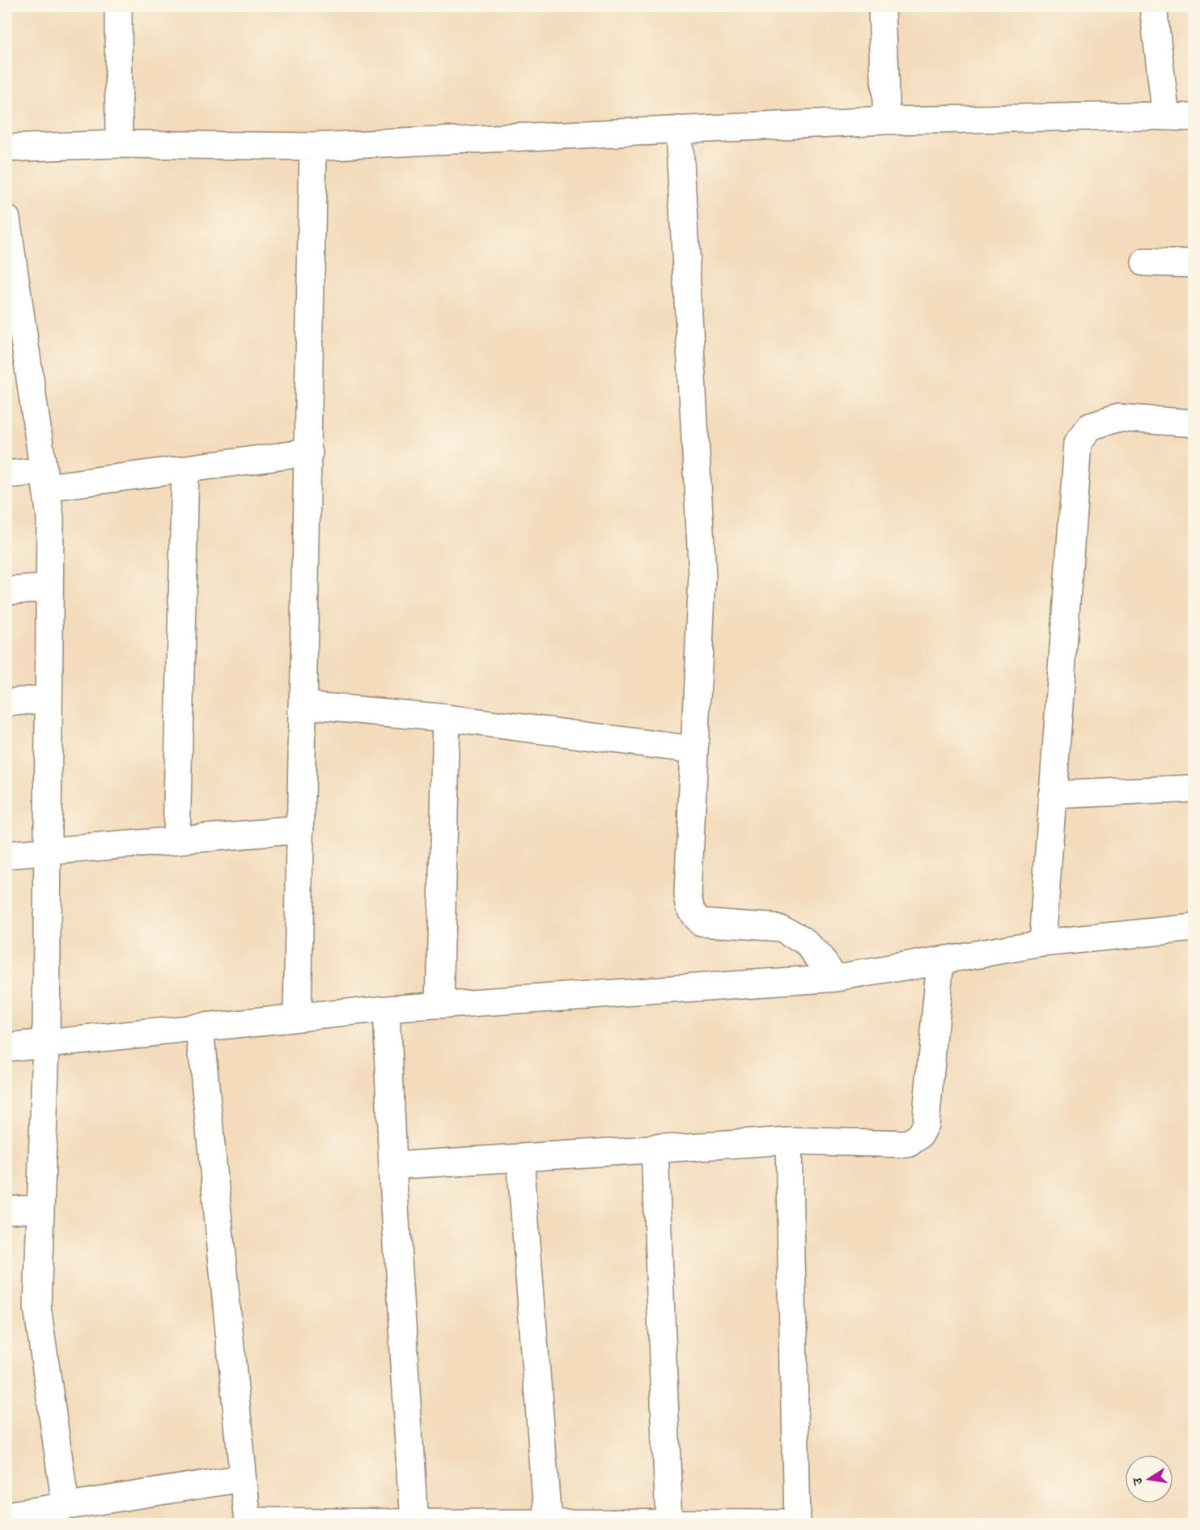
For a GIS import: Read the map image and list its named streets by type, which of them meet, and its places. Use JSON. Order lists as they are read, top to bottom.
{
  "north": "left"
}
